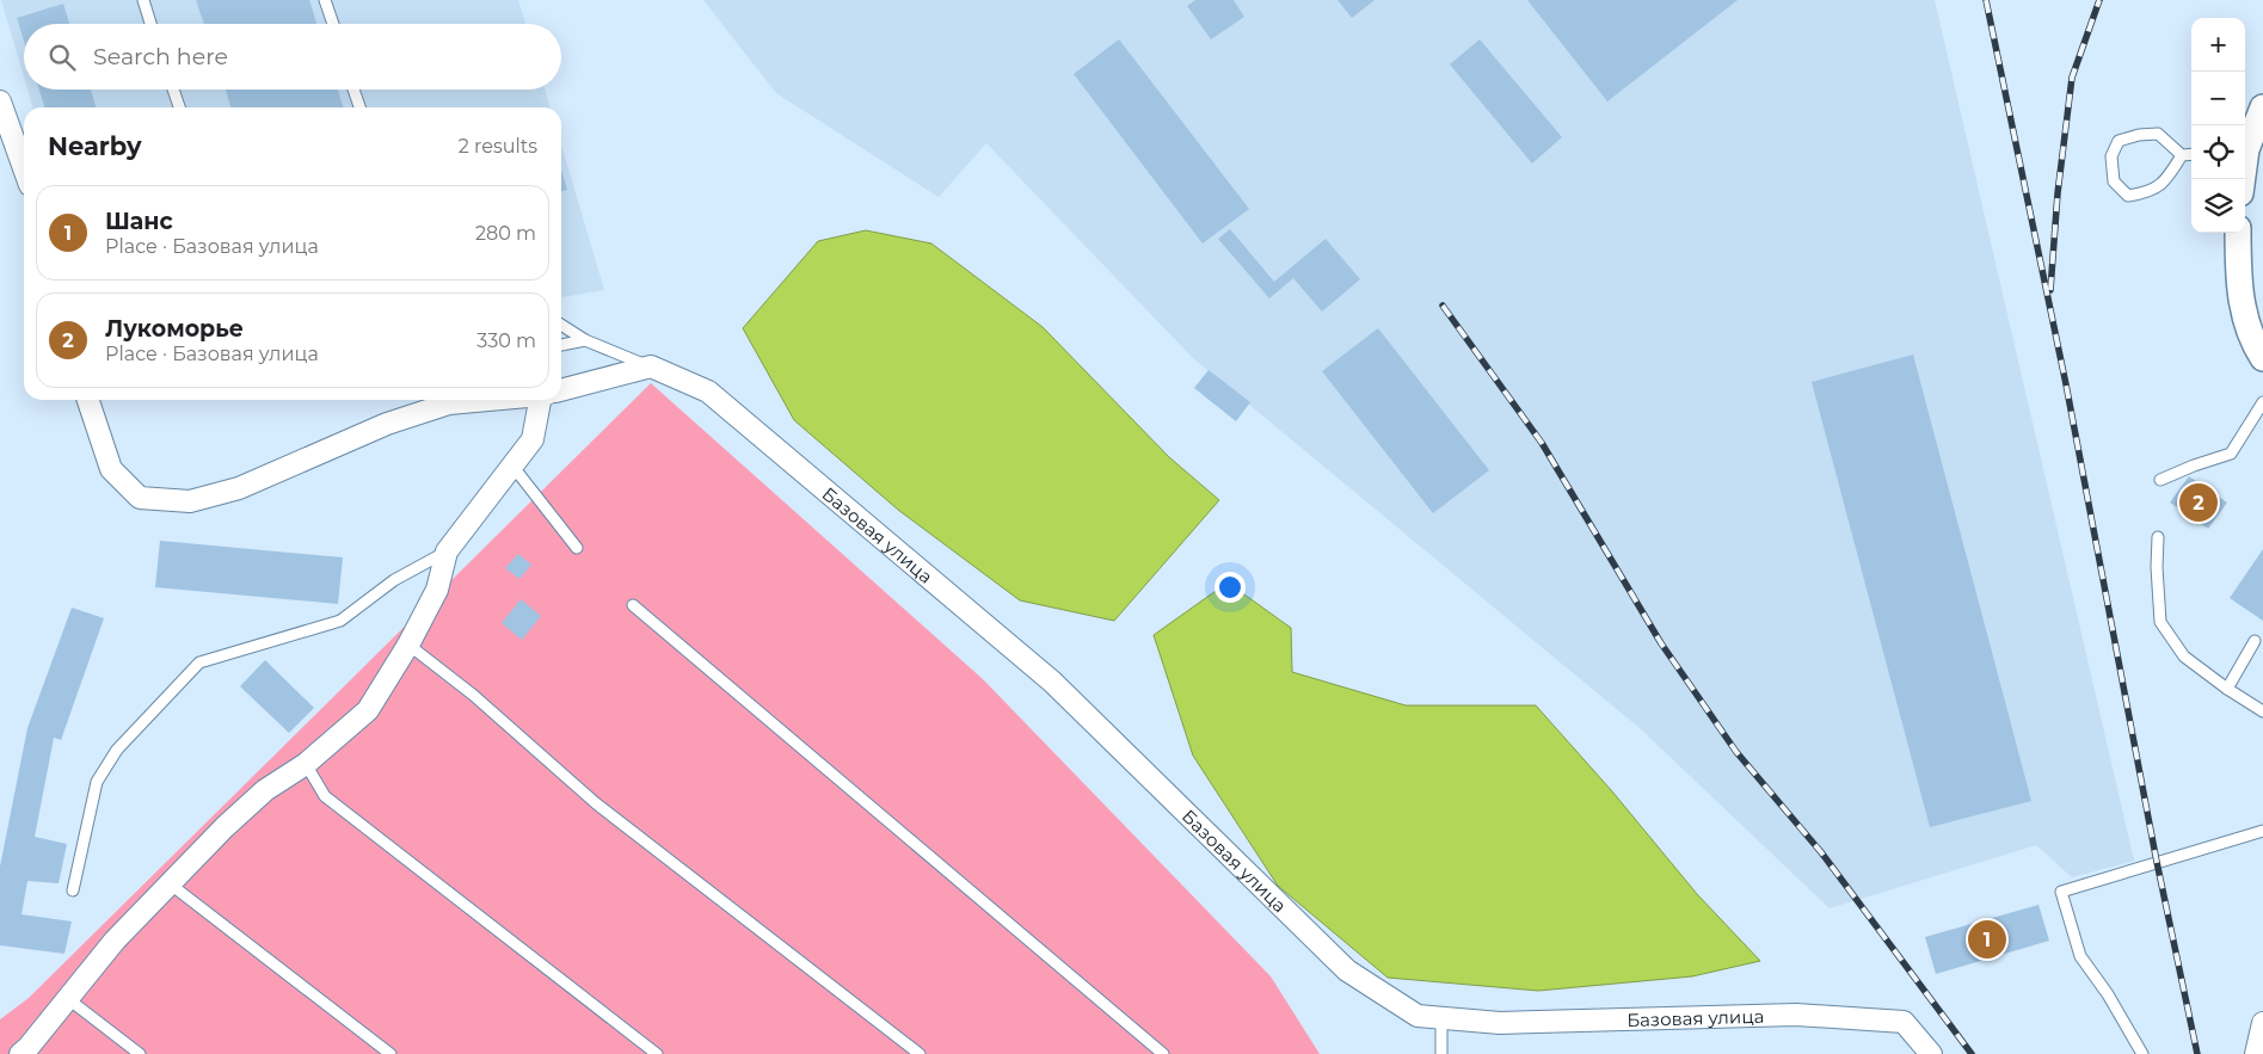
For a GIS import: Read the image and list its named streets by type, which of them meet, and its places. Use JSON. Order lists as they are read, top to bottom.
{
  "streets": {
    "street": ["Базовая улица"]
  },
  "page": {
    "map_buttons": ["+", "−"],
    "search": "Search here",
    "heading": ["Nearby", "2 results"],
    "list": [
      {
        "mark": "1",
        "name": "Шанс",
        "note": "Place · Базовая улица",
        "value": "280 m"
      },
      {
        "mark": "2",
        "name": "Лукоморье",
        "note": "Place · Базовая улица",
        "value": "330 m"
      }
    ],
    "pins": ["2", "1"]
  }
}
